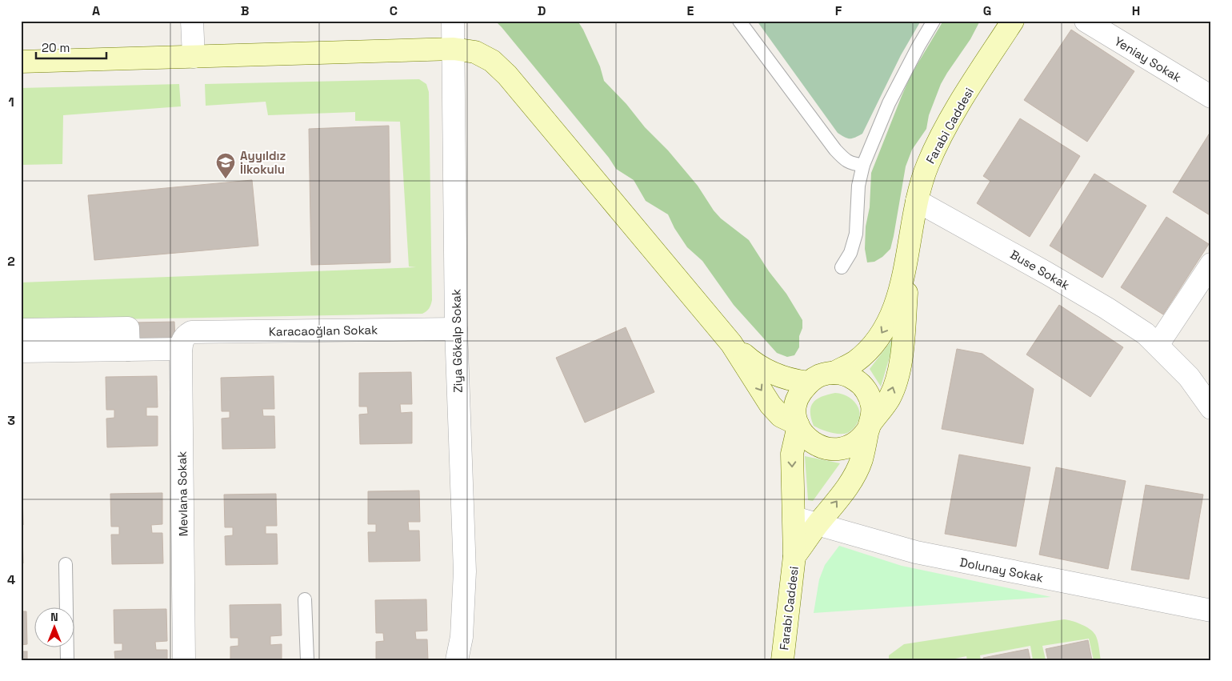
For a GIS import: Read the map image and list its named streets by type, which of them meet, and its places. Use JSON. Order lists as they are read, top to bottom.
{
  "streets": {
    "street": [
      "Yeniay Sokak",
      "Farabi Caddesi",
      "Buse Sokak",
      "Karacaoğlan Sokak",
      "Ziya Gökalp Sokak",
      "Mevlana Sokak",
      "Dolunay Sokak"
    ]
  },
  "crossings": [
    ["Farabi Caddesi", "Buse Sokak"],
    ["Farabi Caddesi", "Dolunay Sokak"],
    ["Karacaoğlan Sokak", "Ziya Gökalp Sokak"],
    ["Karacaoğlan Sokak", "Mevlana Sokak"]
  ],
  "places": {
    "school or university": ["Ayyıldız İlkokulu"]
  },
  "scale_bar": "20 m",
  "north": "top",
  "grid": {
    "columns": [
      "A",
      "B",
      "C",
      "D",
      "E",
      "F",
      "G",
      "H"
    ],
    "rows": [
      "1",
      "2",
      "3",
      "4"
    ]
  }
}
